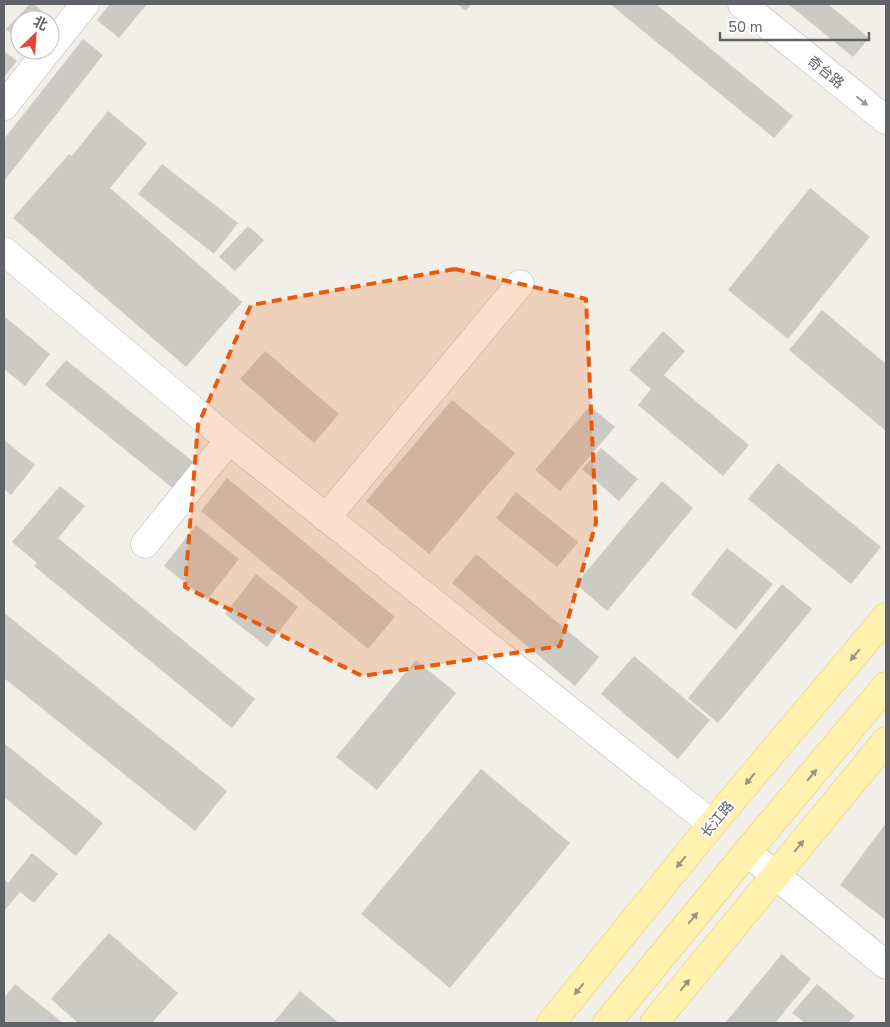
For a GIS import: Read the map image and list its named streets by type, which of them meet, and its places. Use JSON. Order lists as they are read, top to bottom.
{
  "streets": {
    "main road": ["长江路"],
    "street": ["奇台路"]
  },
  "one_way": ["奇台路"],
  "scale_bar": "50 m",
  "north": "top right"
}
